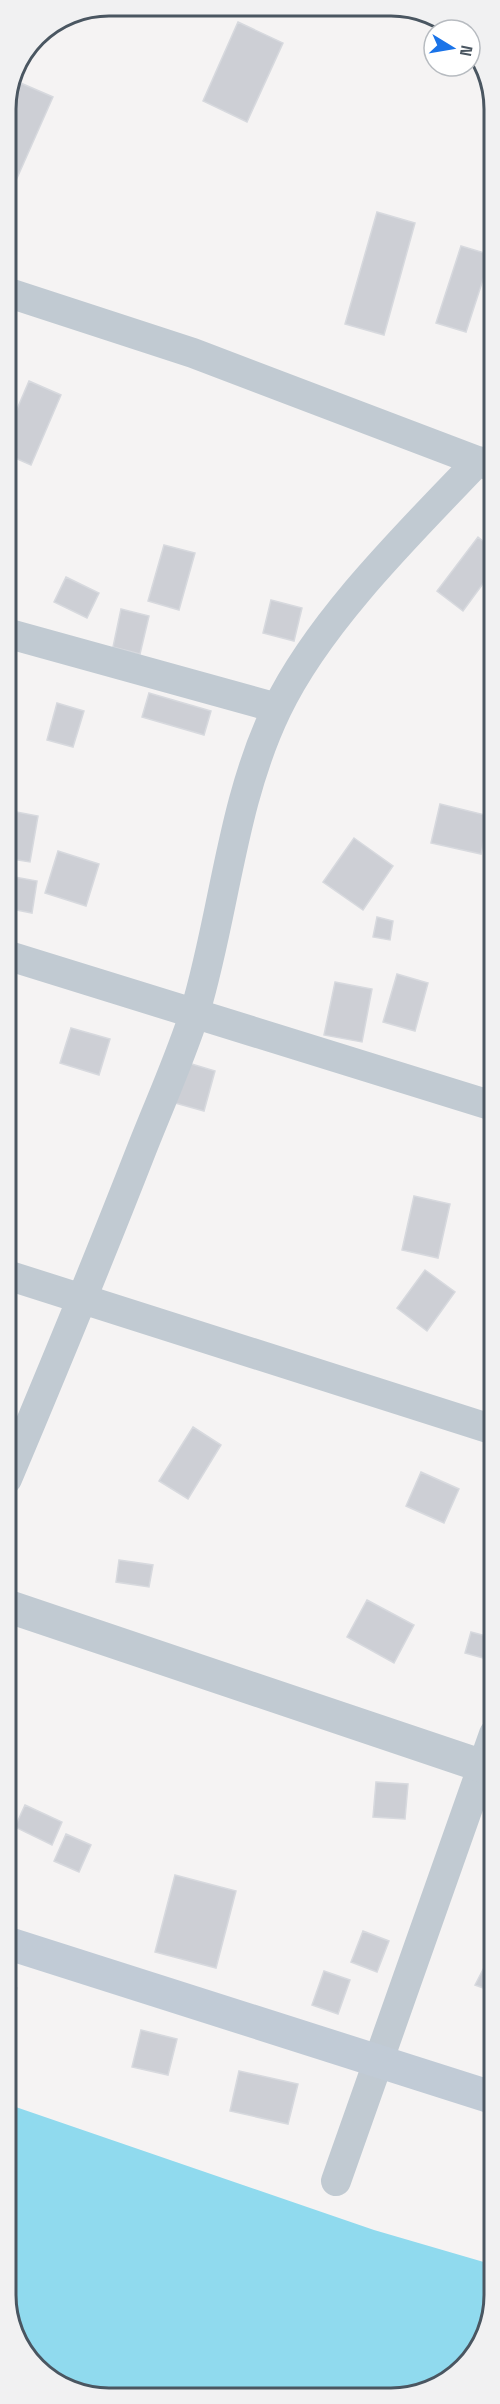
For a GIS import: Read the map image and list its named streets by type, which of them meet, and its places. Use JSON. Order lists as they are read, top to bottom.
{
  "north": "right"
}
